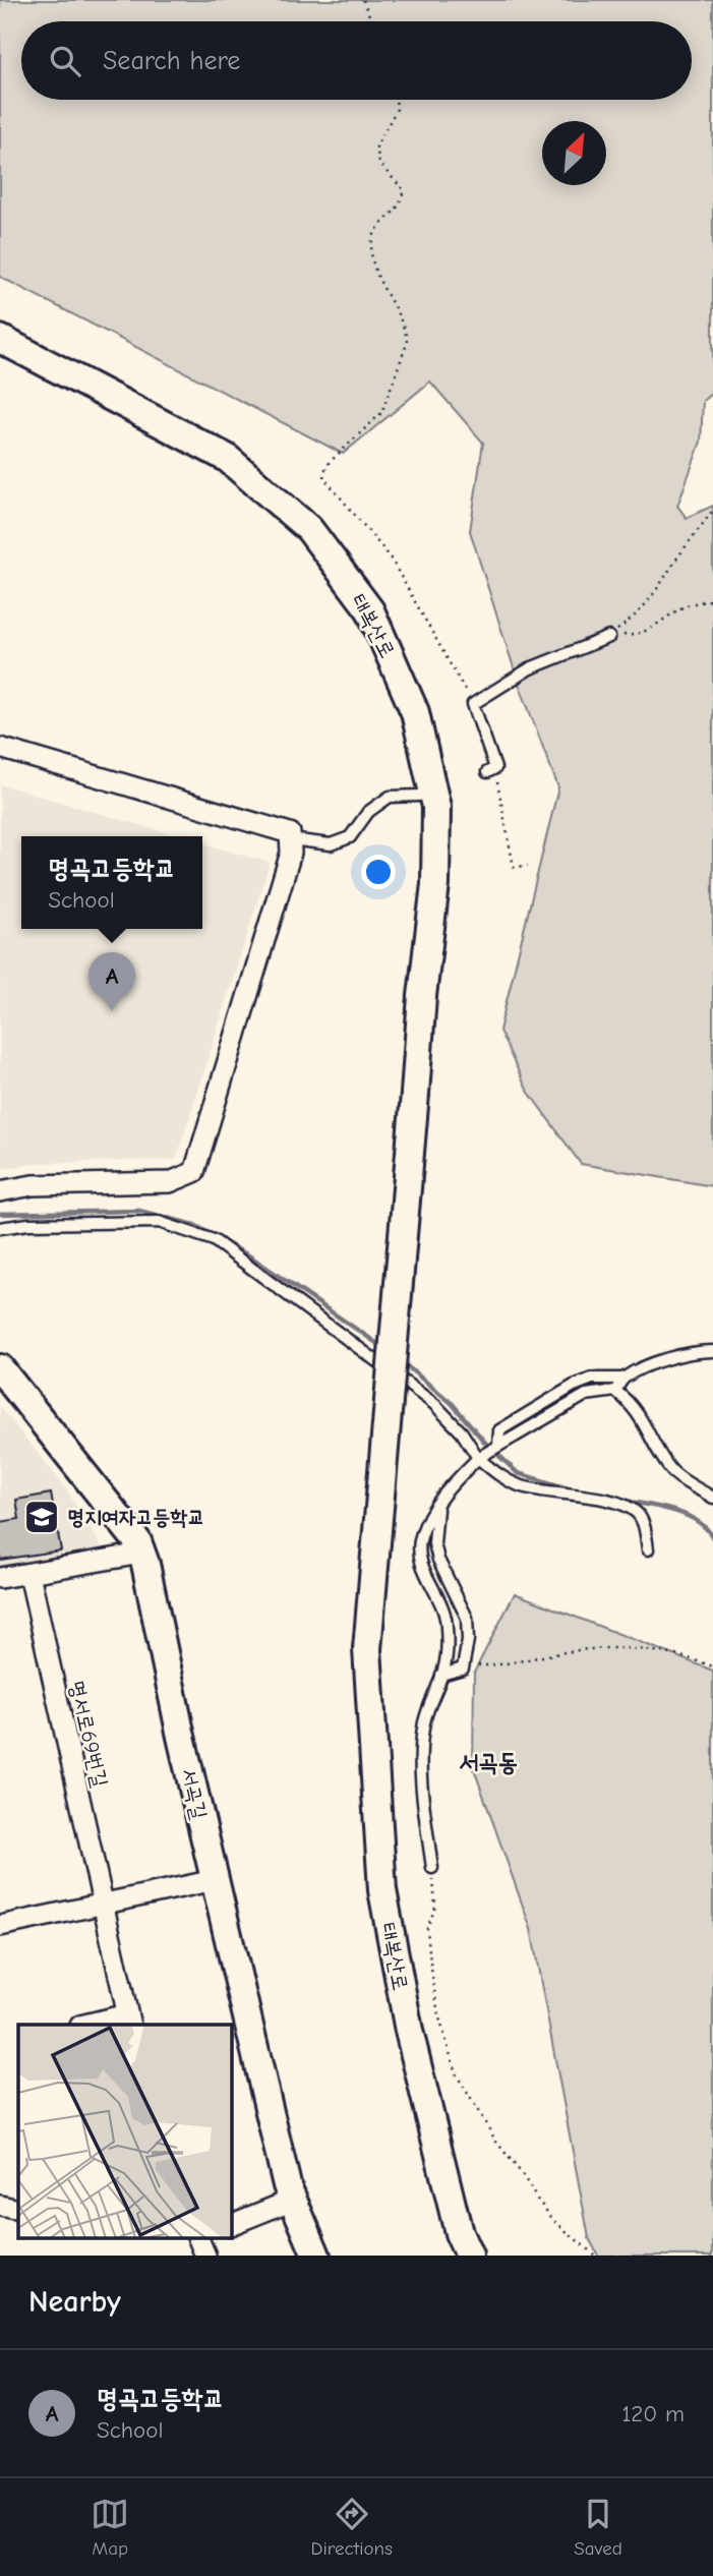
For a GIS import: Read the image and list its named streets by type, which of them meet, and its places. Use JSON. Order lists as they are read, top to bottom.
{
  "streets": {
    "street": ["태복산로", "명서로69번길", "서곡길"]
  },
  "districts": ["서곡동"],
  "places": {
    "school or university": ["명지여자고등학교"]
  },
  "north": "top right",
  "page": {
    "search": "Search here",
    "popup": ["명곡고등학교", "School"],
    "pins": "A",
    "heading": "Nearby",
    "list": [
      {
        "mark": "A",
        "name": "명곡고등학교",
        "note": "School",
        "value": "120 m"
      }
    ],
    "nav": ["Map", "Directions", "Saved"]
  }
}
